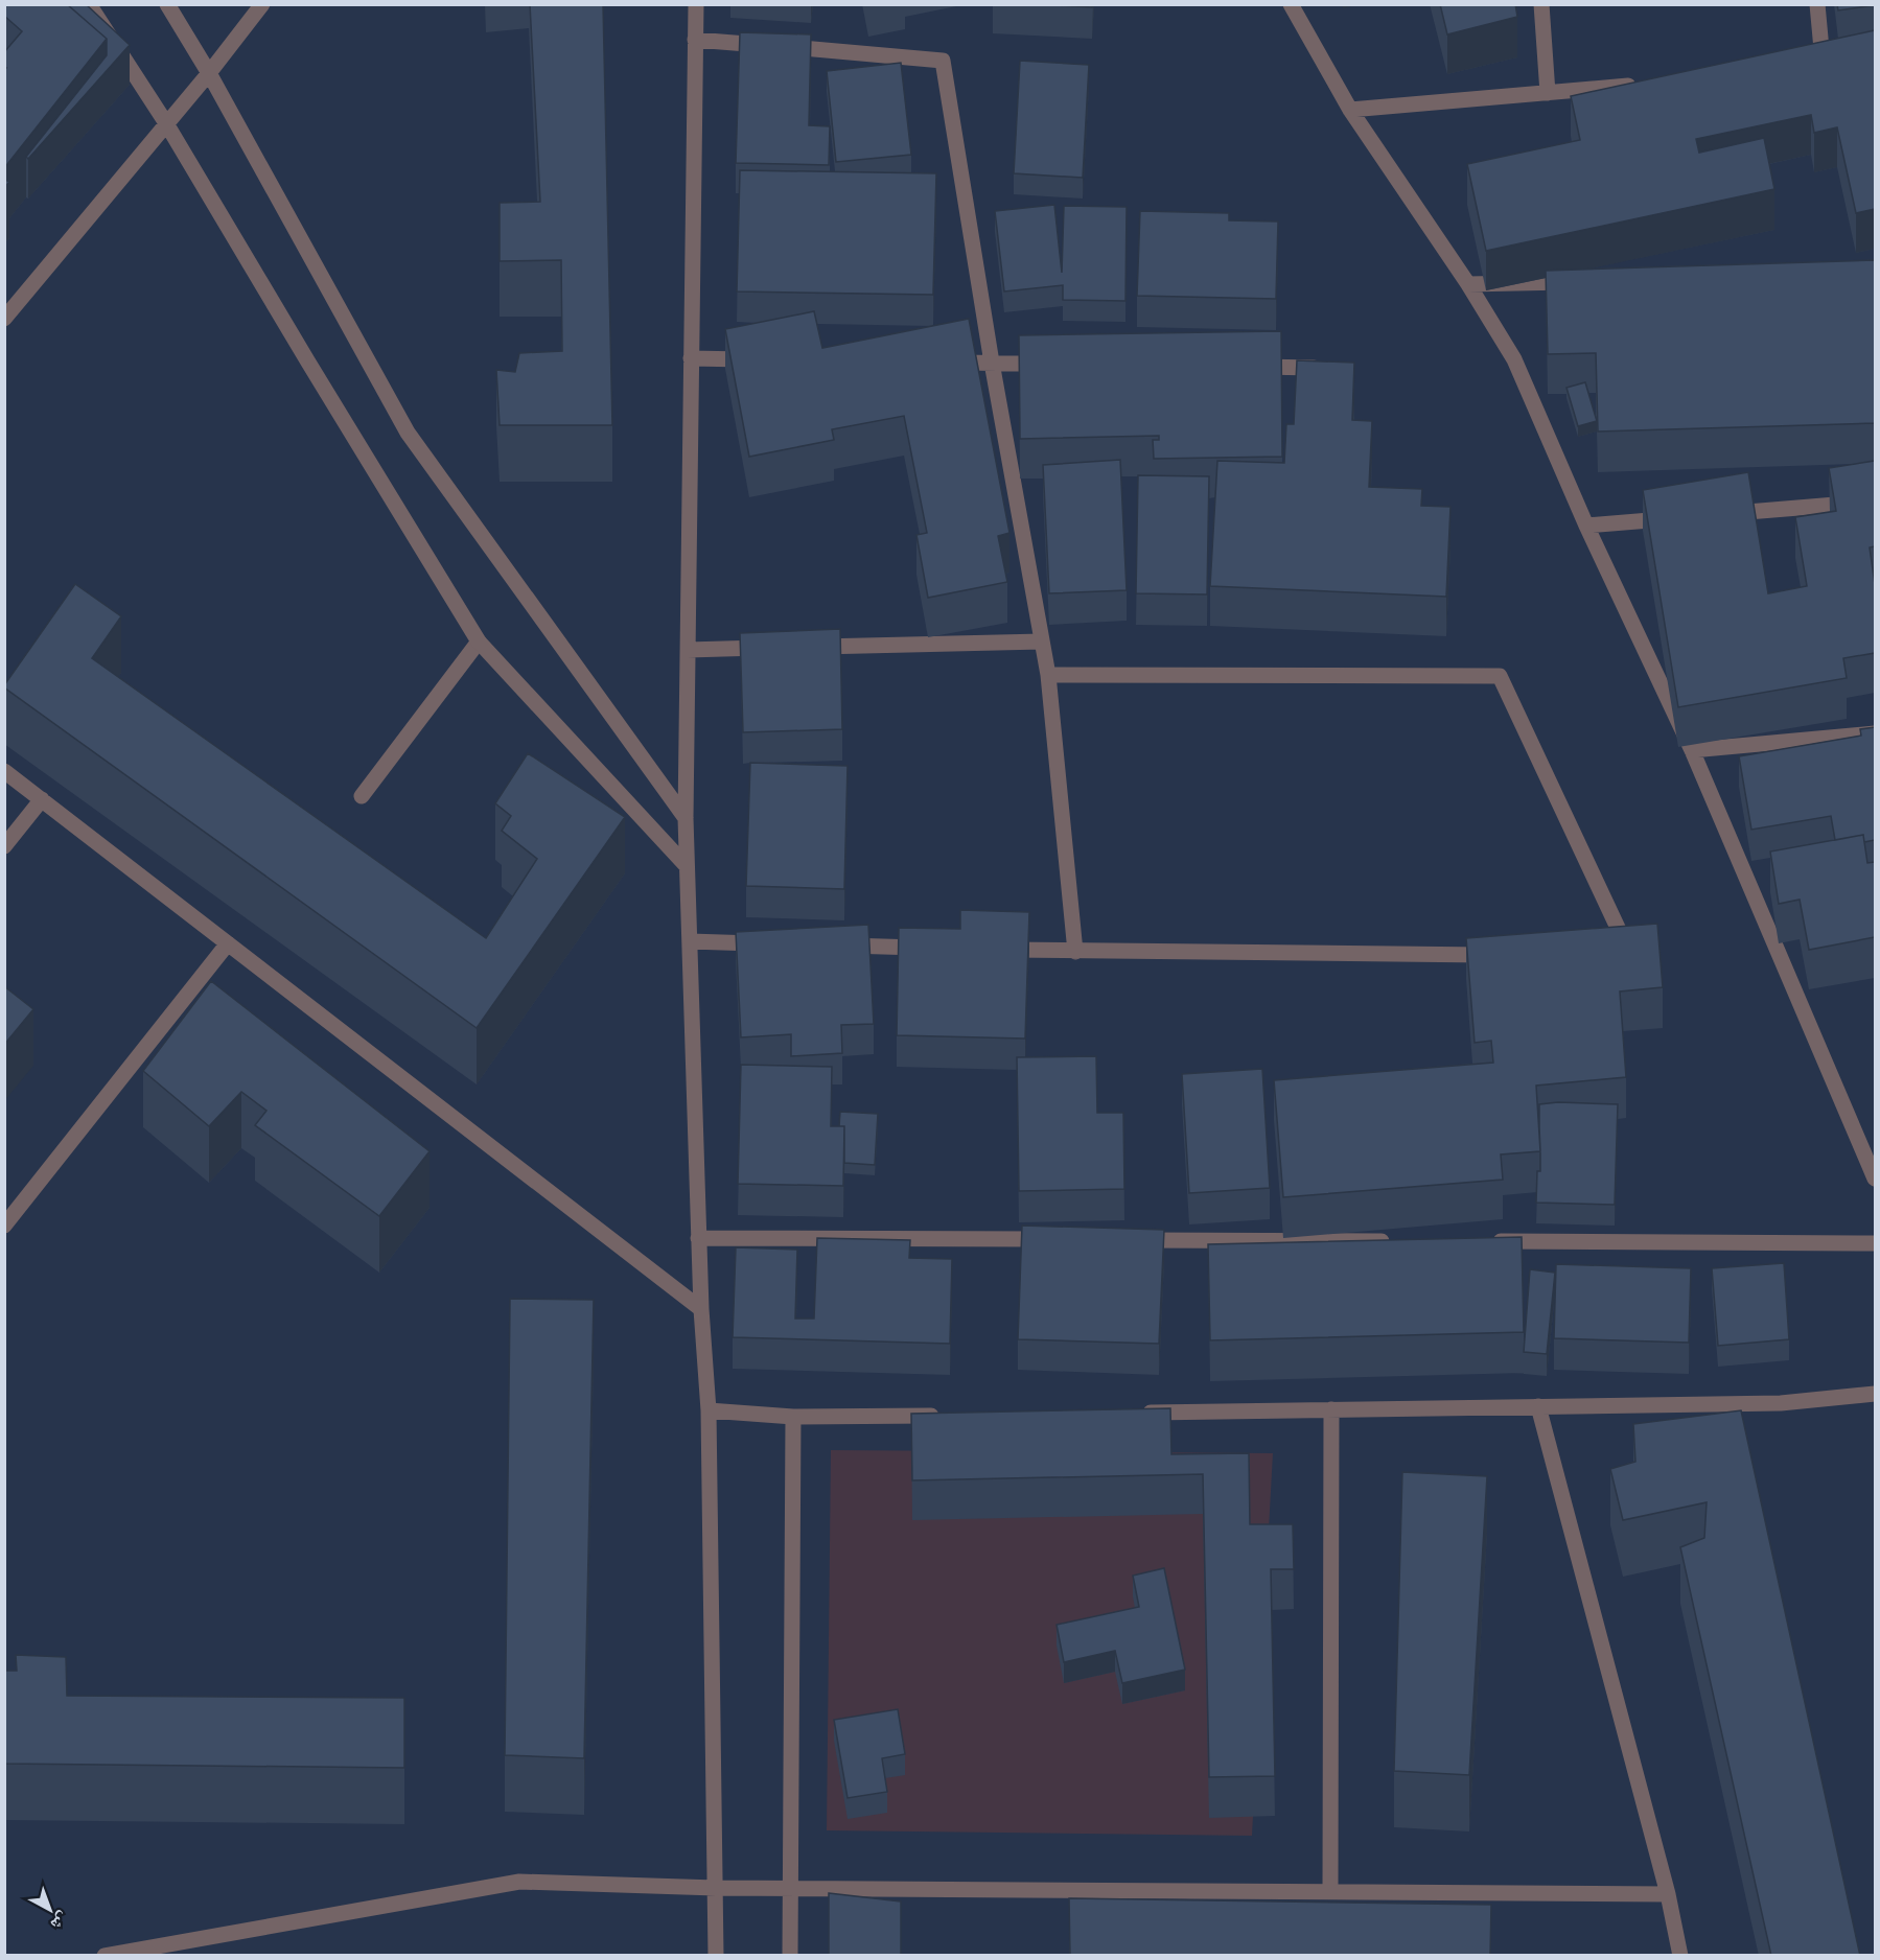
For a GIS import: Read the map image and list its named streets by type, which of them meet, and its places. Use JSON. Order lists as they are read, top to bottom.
{
  "north": "bottom right"
}
